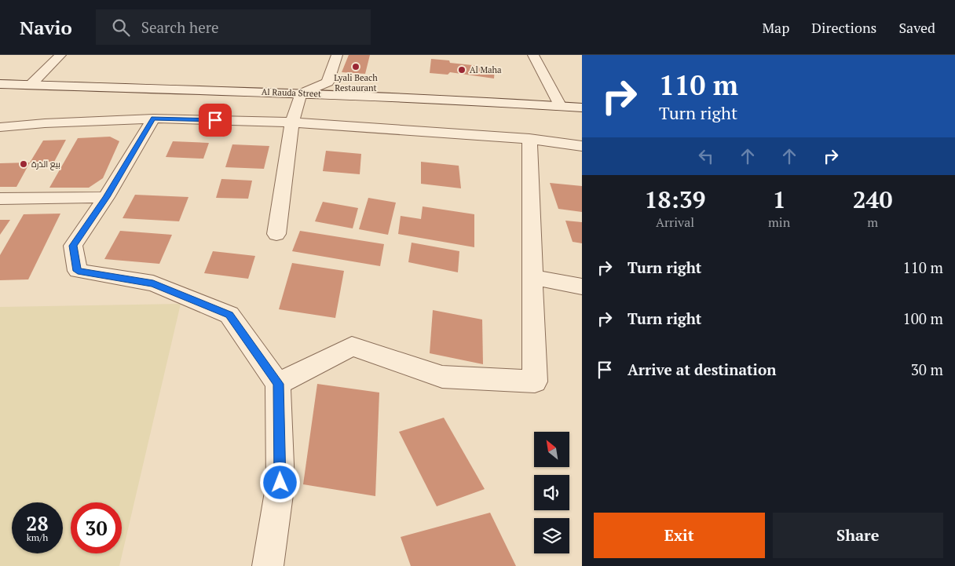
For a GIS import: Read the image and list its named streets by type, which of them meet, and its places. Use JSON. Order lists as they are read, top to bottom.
{
  "streets": {
    "street": ["Al Rauda Street"]
  },
  "places": ["Lyali Beach Restaurant", "Al Maha", "بيع الذرة"],
  "north": "top left",
  "page": {
    "header": "Navio",
    "search": "Search here",
    "nav": ["Map", "Directions", "Saved"],
    "turn": ["110 m", "Turn right"],
    "eta": [
      "18:39",
      "Arrival",
      "1",
      "min",
      "240",
      "m"
    ],
    "list": [
      {
        "name": "Turn right",
        "value": "110 m"
      },
      {
        "name": "Turn right",
        "value": "100 m"
      },
      {
        "name": "Arrive at destination",
        "value": "30 m"
      }
    ],
    "speed": "28 km/h",
    "limit": "30",
    "buttons": ["Exit", "Share"]
  }
}
